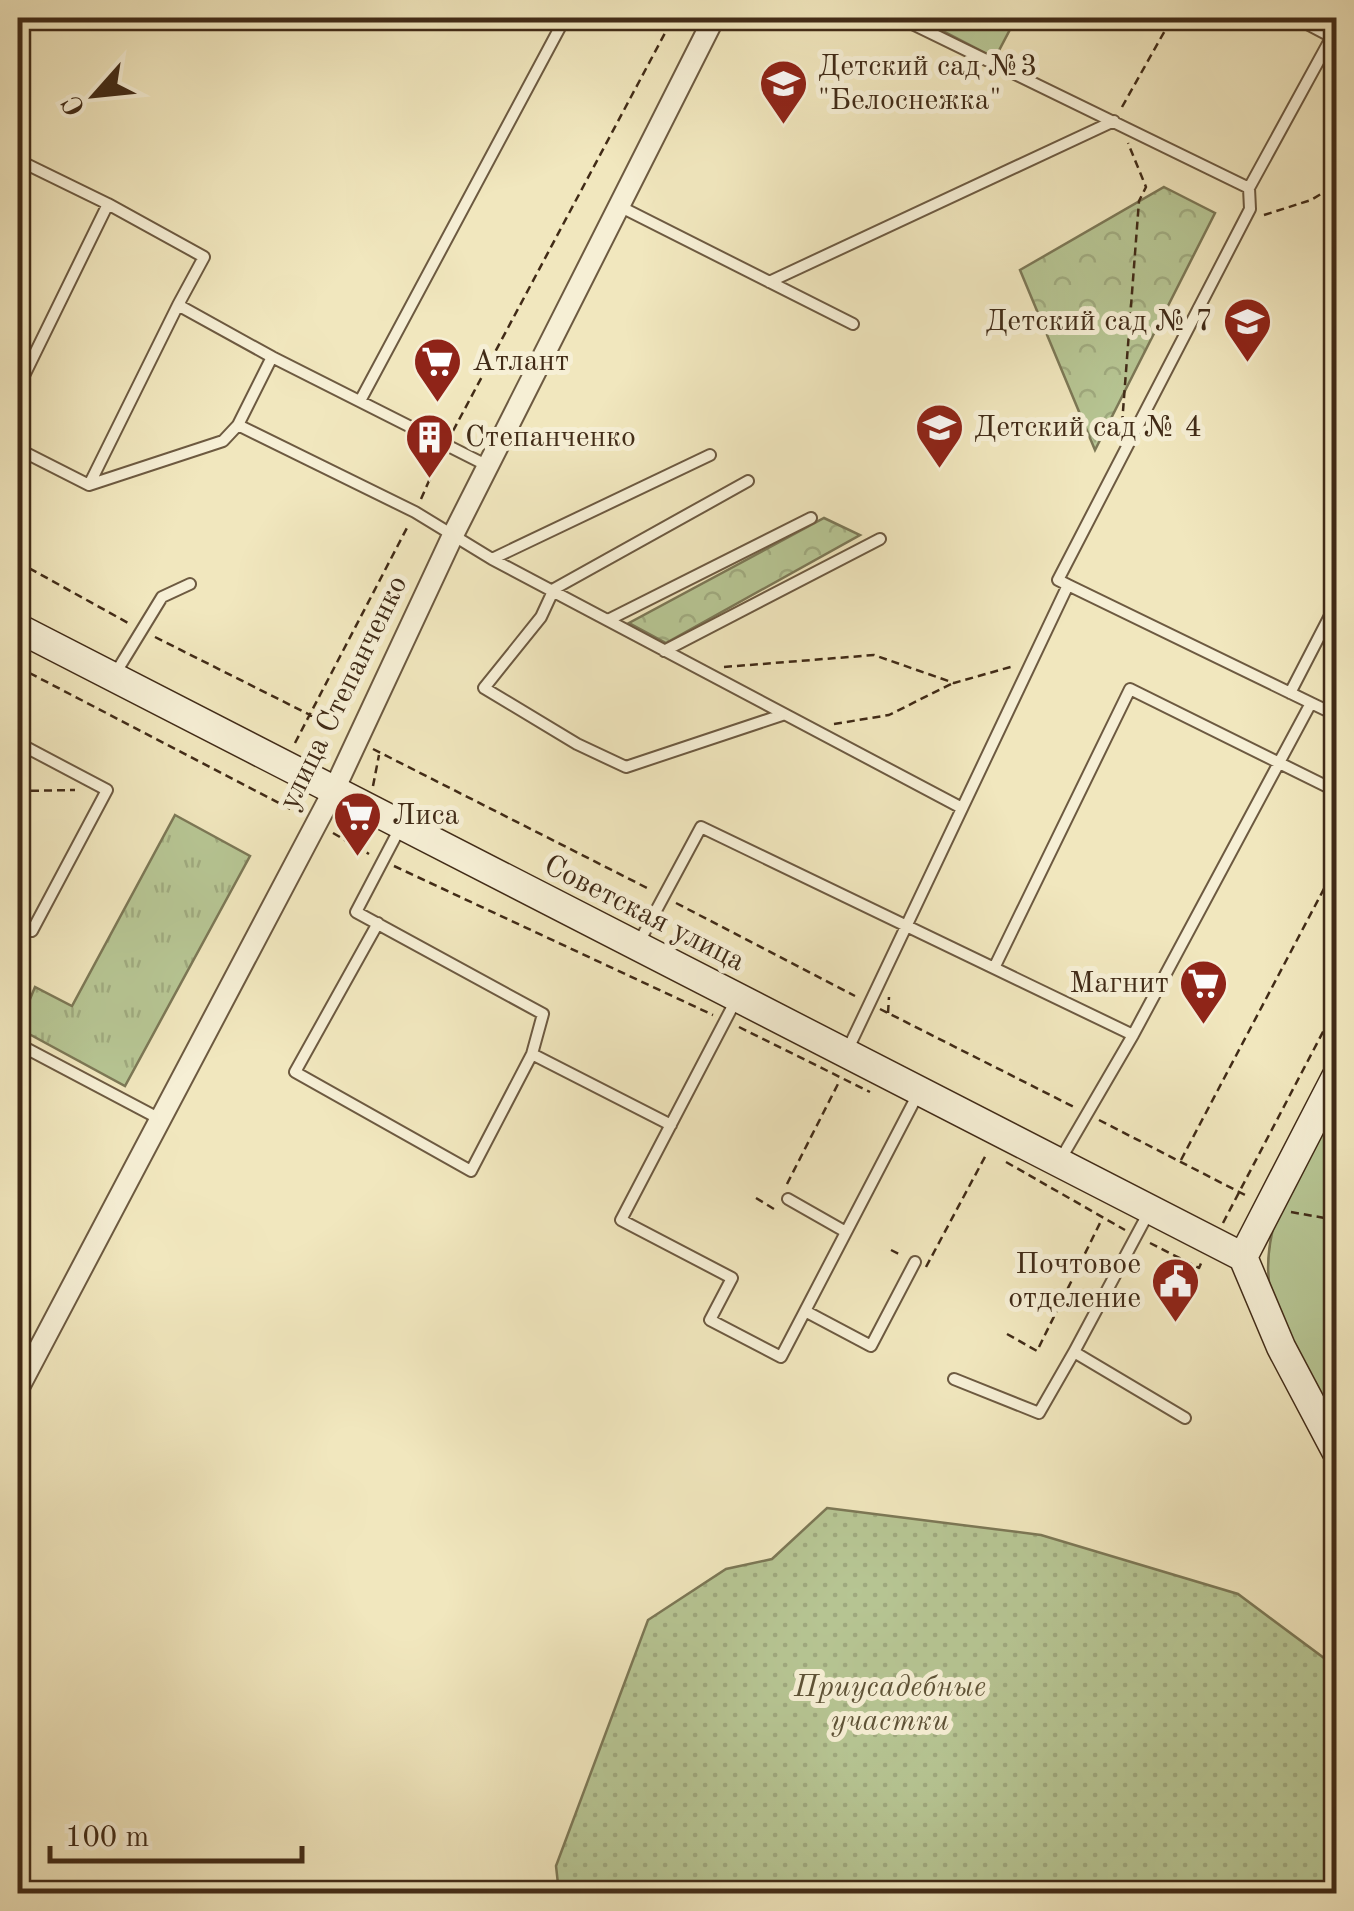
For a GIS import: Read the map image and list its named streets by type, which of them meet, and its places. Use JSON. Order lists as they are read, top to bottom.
{
  "streets": {
    "street": ["улица Степанченко", "Советская улица"]
  },
  "crossings": [
    ["улица Степанченко", "Советская улица"]
  ],
  "parks": ["Приусадебные участки"],
  "places": {
    "school or university": ["Детский сад №3 \"Белоснежка\"", "Детский сад № 7", "Детский сад № 4"],
    "supermarket": ["Атлант", "Лиса", "Магнит"],
    "building": ["Степанченко"],
    "public building": ["Почтовое отделение"]
  },
  "scale_bar": "100 m",
  "north": "bottom left"
}
